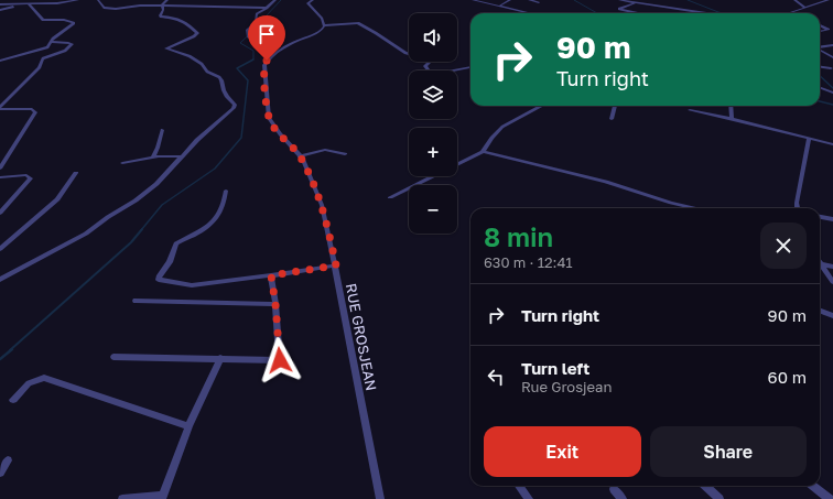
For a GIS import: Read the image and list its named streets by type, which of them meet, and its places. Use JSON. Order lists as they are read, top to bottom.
{
  "streets": {
    "street": ["RUE GROSJEAN"]
  },
  "page": {
    "map_buttons": ["+", "−"],
    "turn": ["90 m", "Turn right"],
    "heading": ["8 min", "630 m · 12:41"],
    "list": [
      {
        "name": "Turn right",
        "value": "90 m"
      },
      {
        "name": "Turn left",
        "note": "Rue Grosjean",
        "value": "60 m"
      }
    ],
    "buttons": ["Exit", "Share"]
  }
}
